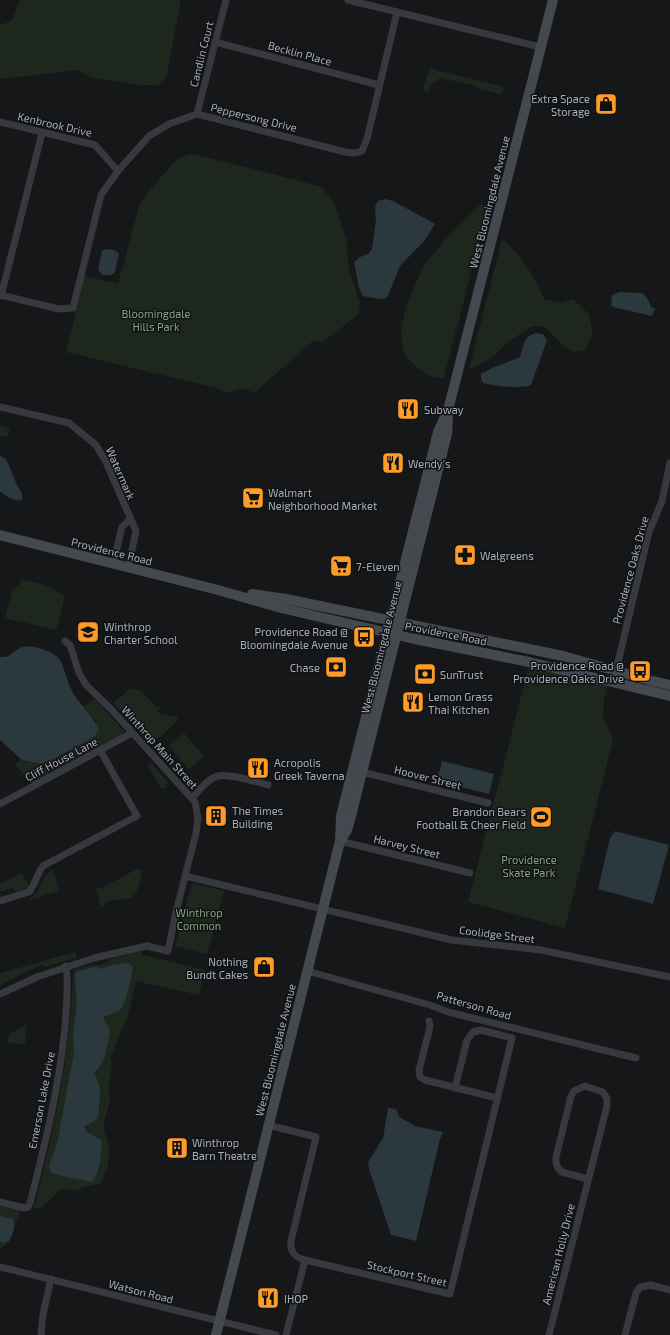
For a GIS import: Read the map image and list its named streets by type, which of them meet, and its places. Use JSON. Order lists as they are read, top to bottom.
{
  "streets": {
    "main road": ["West Bloomingdale Avenue", "Providence Road"],
    "street": [
      "Becklin Place",
      "Candlin Court",
      "Peppersong Drive",
      "Kenbrook Drive",
      "Watermark",
      "Providence Oaks Drive",
      "Winthrop Main Street",
      "Cliff House Lane",
      "Hoover Street",
      "Harvey Street",
      "Coolidge Street",
      "Patterson Road",
      "Emerson Lake Drive",
      "American Holly Drive",
      "Stockport Street",
      "Watson Road"
    ]
  },
  "crossings": [
    ["Becklin Place", "Candlin Court"],
    ["Becklin Place", "Peppersong Drive"],
    ["Candlin Court", "Peppersong Drive"],
    ["Peppersong Drive", "Kenbrook Drive"],
    ["West Bloomingdale Avenue", "Providence Road"],
    ["West Bloomingdale Avenue", "Hoover Street"],
    ["West Bloomingdale Avenue", "Harvey Street"],
    ["West Bloomingdale Avenue", "Coolidge Street"],
    ["West Bloomingdale Avenue", "Patterson Road"],
    ["West Bloomingdale Avenue", "Stockport Street"],
    ["West Bloomingdale Avenue", "Watson Road"],
    ["Watermark", "Providence Road"],
    ["Providence Road", "Providence Oaks Drive"],
    ["Winthrop Main Street", "Cliff House Lane"],
    ["Winthrop Main Street", "Coolidge Street"],
    ["Winthrop Main Street", "Emerson Lake Drive"]
  ],
  "parks": ["Bloomingdale Hills Park", "Providence Skate Park", "Winthrop Common"],
  "places": {
    "shop": ["Extra Space Storage", "Nothing Bundt Cakes"],
    "restaurant": [
      "Subway",
      "Wendy's",
      "Lemon Grass Thai Kitchen",
      "Acropolis Greek Taverna",
      "IHOP"
    ],
    "supermarket": ["Walmart Neighborhood Market", "7-Eleven"],
    "pharmacy": ["Walgreens"],
    "school or university": ["Winthrop Charter School"],
    "bus stop": ["Providence Road @ Bloomingdale Avenue", "Providence Road @ Providence Oaks Drive"],
    "bank": ["Chase", "SunTrust"],
    "building": ["The Times Building", "Winthrop Barn Theatre"],
    "sports": ["Brandon Bears Football & Cheer Field"]
  }
}
